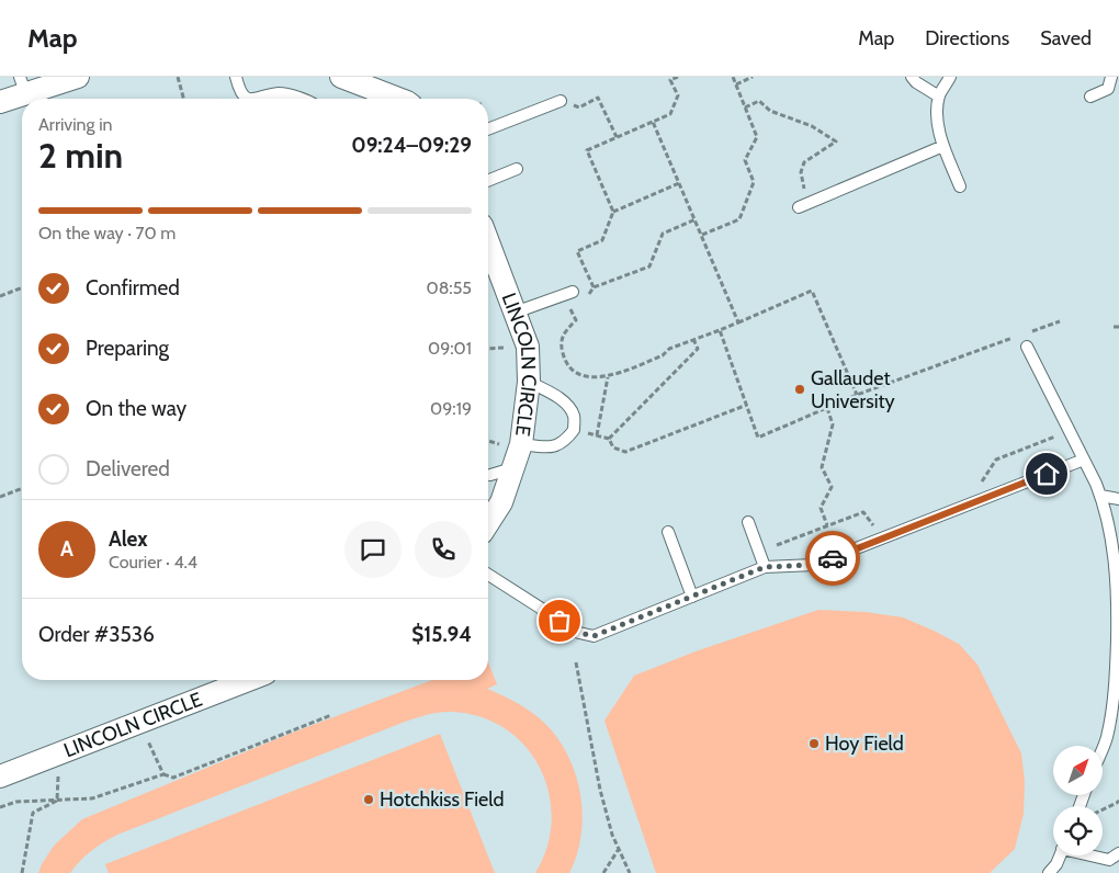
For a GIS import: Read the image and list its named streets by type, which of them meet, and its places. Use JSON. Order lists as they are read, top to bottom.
{
  "streets": {
    "street": ["LINCOLN CIRCLE"]
  },
  "places": ["Gallaudet University", "Hoy Field", "Hotchkiss Field"],
  "north": "top right",
  "page": {
    "header": "Map",
    "nav": ["Map", "Directions", "Saved"],
    "heading": ["2 min", "Arriving in", "09:24–09:29"],
    "panel": [
      "Alex",
      "Courier · 4.4",
      "Order #3536",
      "$15.94"
    ],
    "bar": "On the way · 70 m",
    "list": [
      ["Confirmed", "08:55"],
      ["Preparing", "09:01"],
      ["On the way", "09:19"],
      "Delivered"
    ],
    "round": "A"
  }
}
